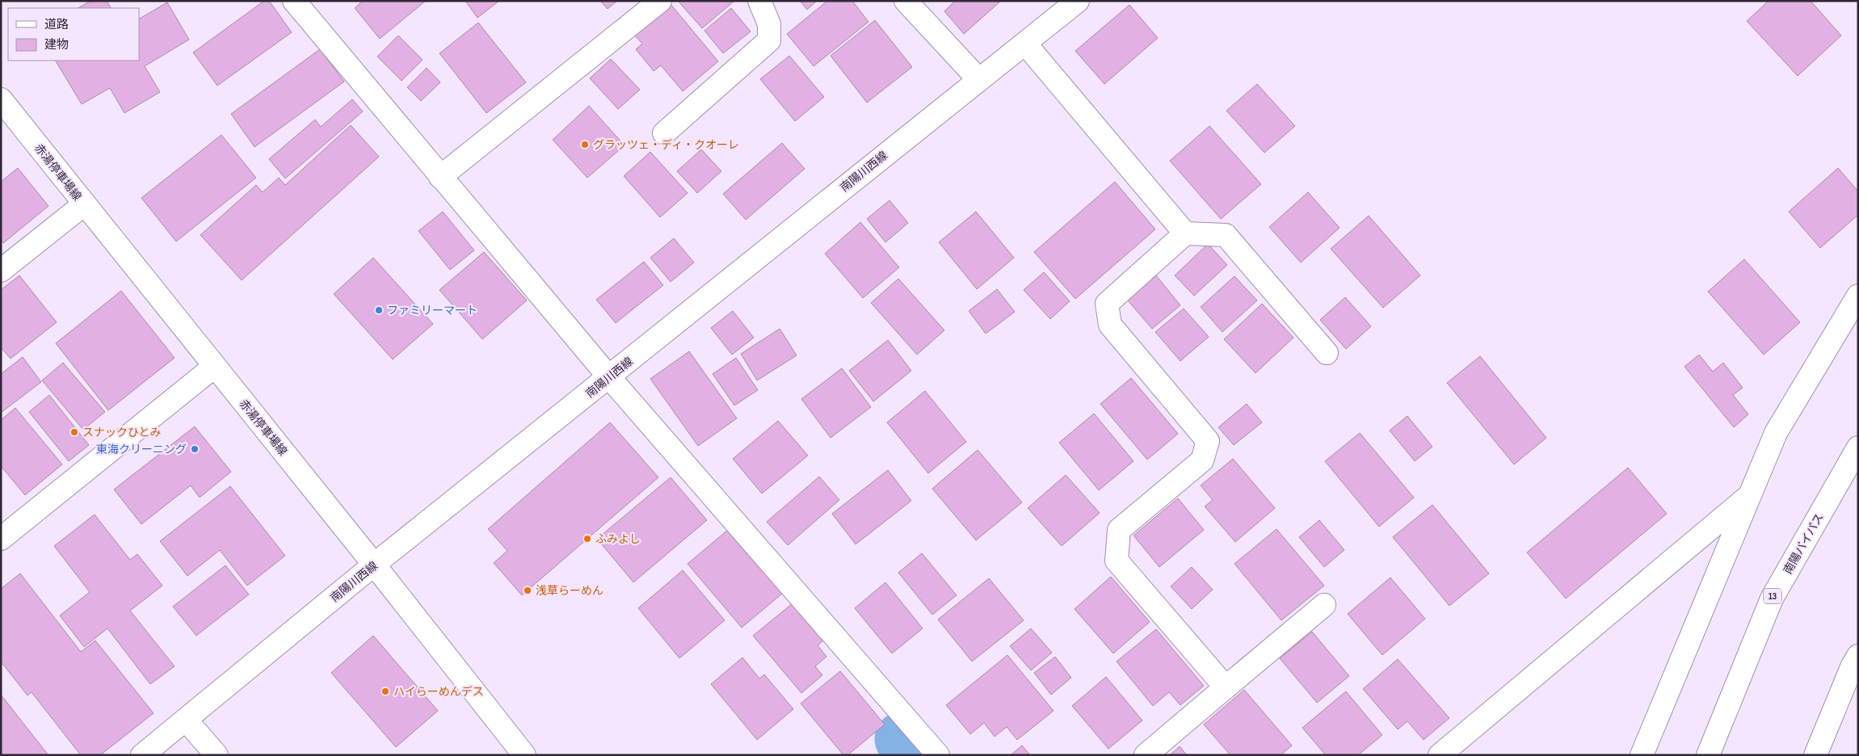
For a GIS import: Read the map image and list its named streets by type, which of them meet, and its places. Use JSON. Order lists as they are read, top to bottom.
{
  "streets": {
    "main road": [
      "南陽川西線",
      "赤湯停車場線",
      "南陽バイパス",
      "13"
    ]
  },
  "crossings": [
    ["南陽川西線", "赤湯停車場線"]
  ],
  "places": [
    "グラッツェ・ディ・クオーレ",
    "ファミリーマート",
    "スナックひとみ",
    "東海クリーニング",
    "ふみよし",
    "浅草らーめん",
    "ハイらーめんデス"
  ],
  "legend": ["道路", "建物"]
}
